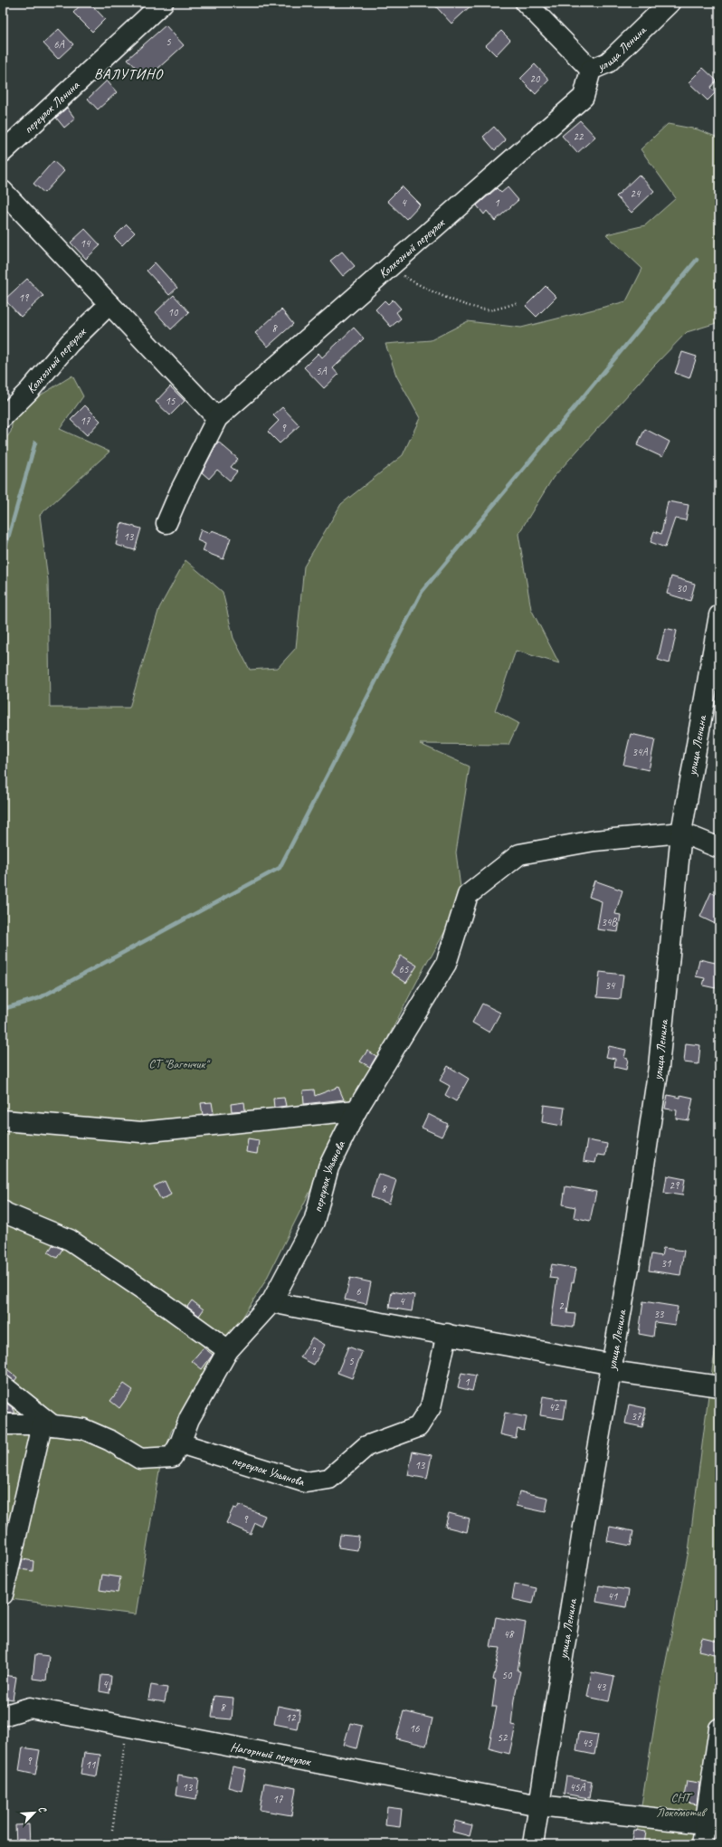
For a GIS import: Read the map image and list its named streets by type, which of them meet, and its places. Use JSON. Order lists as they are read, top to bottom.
{
  "streets": {
    "street": [
      "улица Ленина",
      "переулок Ленина",
      "Колхозный переулок",
      "переулок Ульянова",
      "Нагорный переулок"
    ]
  },
  "crossings": [
    ["улица Ленина", "Колхозный переулок"],
    ["улица Ленина", "переулок Ульянова"],
    ["улица Ленина", "Нагорный переулок"]
  ],
  "districts": ["ВАЛУТИНО"],
  "parks": ["СТ \"Вагончик\"", "СНТ Локомотив"],
  "house_numbers": [
    "5",
    "6А",
    "20",
    "22",
    "24",
    "4",
    "1",
    "14",
    "19",
    "10",
    "8",
    "5А",
    "15",
    "17",
    "9",
    "13",
    "30",
    "34А",
    "34В",
    "65",
    "34",
    "29",
    "8",
    "31",
    "6",
    "4",
    "2",
    "33",
    "7",
    "5",
    "1",
    "42",
    "37",
    "13",
    "9",
    "41",
    "48",
    "50",
    "4",
    "43",
    "8",
    "12",
    "16",
    "52",
    "45",
    "9",
    "11",
    "13",
    "45А",
    "17"
  ],
  "north": "top right"
}
